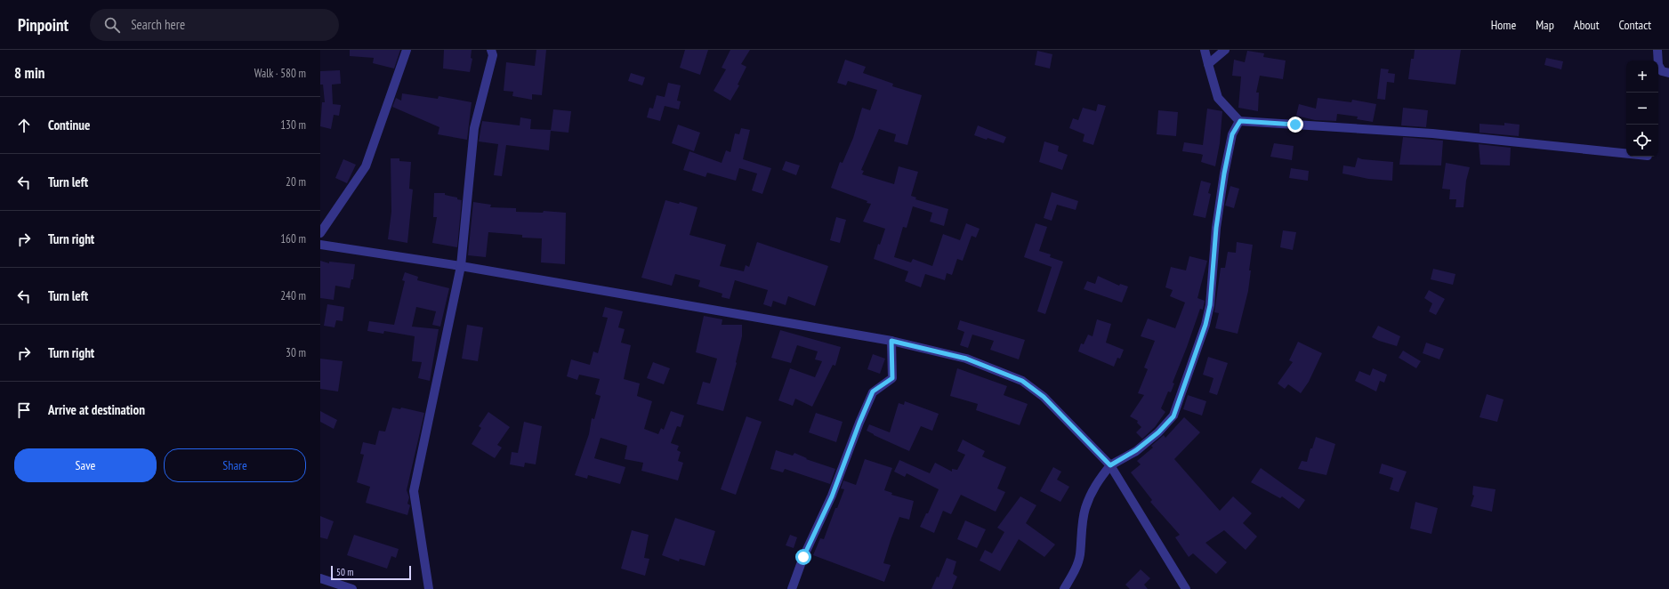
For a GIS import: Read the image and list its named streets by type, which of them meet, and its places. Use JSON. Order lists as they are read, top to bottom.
{
  "scale_bar": "50 m",
  "page": {
    "header": "Pinpoint",
    "search": "Search here",
    "nav": [
      "Home",
      "Map",
      "About",
      "Contact"
    ],
    "heading": ["8 min", "Walk · 580 m"],
    "map_buttons": ["+", "−"],
    "list": [
      ["Continue", "130 m"],
      ["Turn left", "20 m"],
      ["Turn right", "160 m"],
      ["Turn left", "240 m"],
      ["Turn right", "30 m"],
      "Arrive at destination"
    ],
    "buttons": ["Save", "Share"],
    "scale": "50 m"
  }
}
